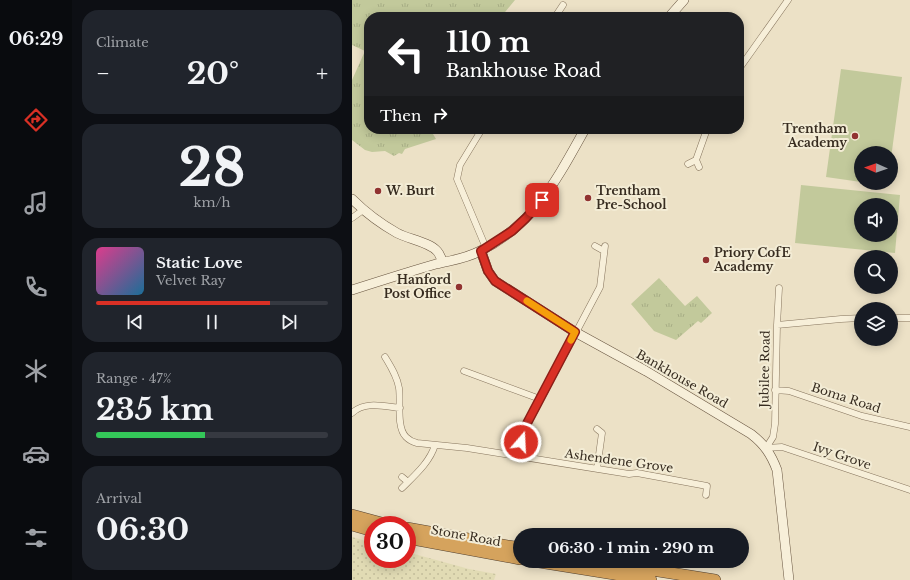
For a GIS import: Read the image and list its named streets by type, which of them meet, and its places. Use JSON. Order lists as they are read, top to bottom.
{
  "streets": {
    "highway": ["Stone Road"],
    "street": [
      "Jubilee Road",
      "Bankhouse Road",
      "Boma Road",
      "Ivy Grove",
      "Ashendene Grove"
    ]
  },
  "crossings": [
    ["Jubilee Road", "Bankhouse Road"],
    ["Jubilee Road", "Boma Road"],
    ["Jubilee Road", "Ivy Grove"],
    ["Bankhouse Road", "Ivy Grove"]
  ],
  "places": [
    "Trentham Academy",
    "W. Burt",
    "Trentham Pre-School",
    "Priory CofE Academy",
    "Hanford Post Office"
  ],
  "north": "left",
  "page": {
    "tabs": "06:29",
    "tile": [
      "Climate",
      ["28", "km/h"],
      ["Range · 47%", "235 km"],
      ["Arrival", "06:30"]
    ],
    "turn": ["110 m", "Bankhouse Road"],
    "heat": ["−", "20°", "+"],
    "then": "Then",
    "song": ["Static Love", "Velvet Ray"],
    "limit": "30",
    "trip": "06:30 · 1 min · 290 m"
  }
}
